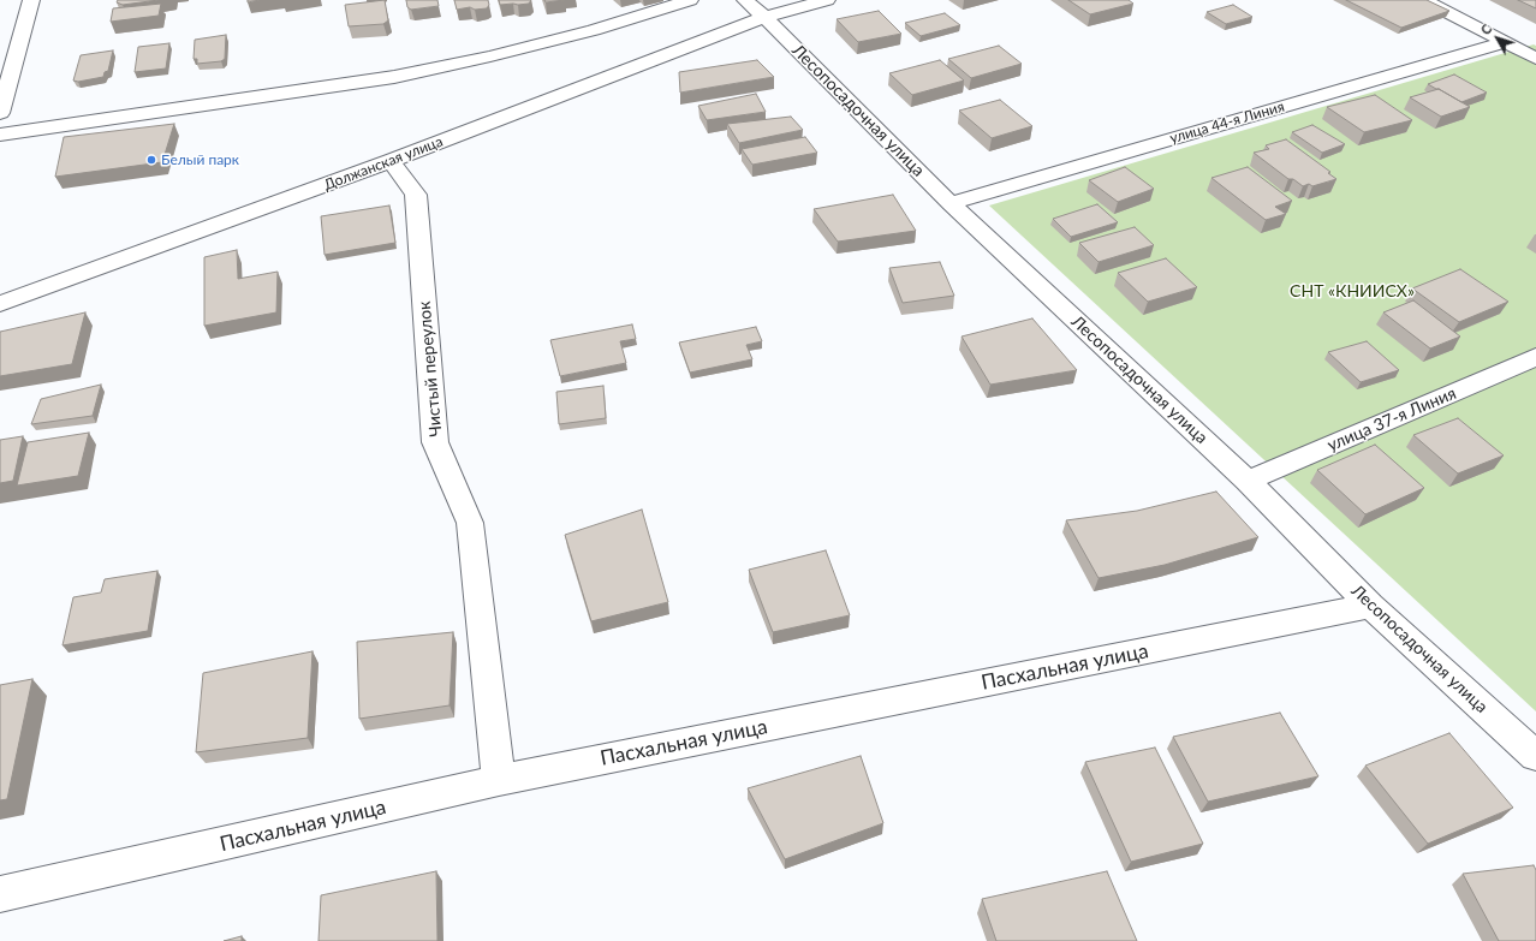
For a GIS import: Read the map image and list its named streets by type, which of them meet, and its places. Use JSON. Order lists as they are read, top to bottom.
{
  "streets": {
    "street": [
      "Лесопосадочная улица",
      "улица 44-я Линия",
      "Должанская улица",
      "Чистый переулок",
      "улица 37-я Линия",
      "Пасхальная улица"
    ]
  },
  "crossings": [
    ["Лесопосадочная улица", "улица 44-я Линия"],
    ["Лесопосадочная улица", "Должанская улица"],
    ["Лесопосадочная улица", "улица 37-я Линия"],
    ["Лесопосадочная улица", "Пасхальная улица"],
    ["Должанская улица", "Чистый переулок"],
    ["Чистый переулок", "Пасхальная улица"]
  ],
  "parks": ["СНТ «КНИИСХ»"],
  "places": ["Белый парк"],
  "north": "top left"
}
